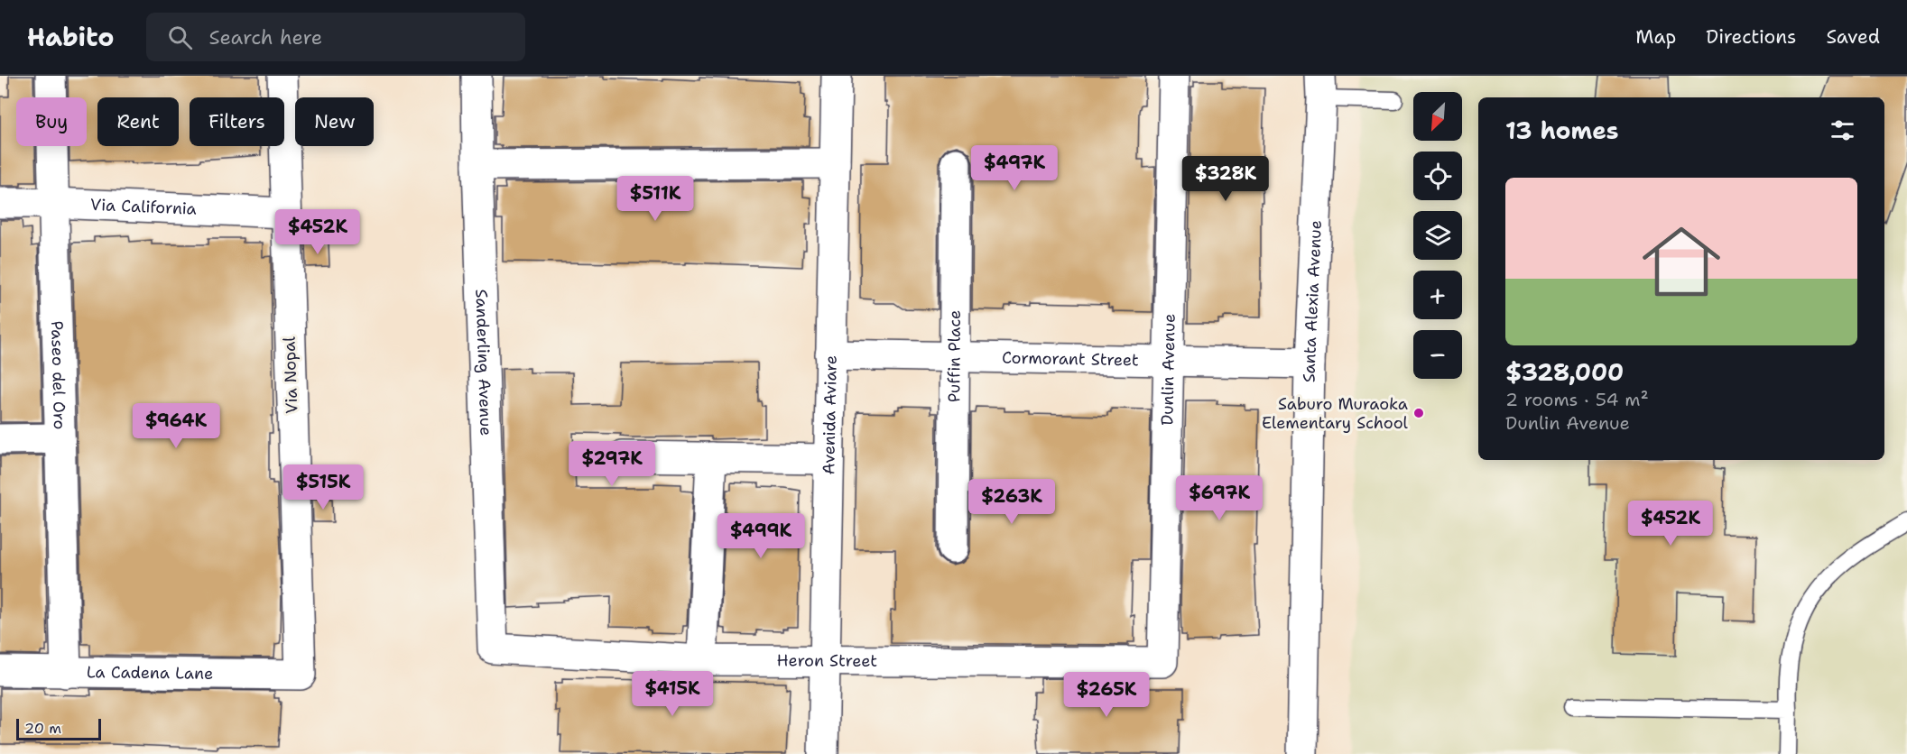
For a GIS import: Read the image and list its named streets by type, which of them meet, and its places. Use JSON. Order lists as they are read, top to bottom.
{
  "streets": {
    "street": [
      "Via California",
      "Santa Alexia Avenue",
      "Puffin Place",
      "Cormorant Street",
      "Sanderling Avenue",
      "Dunlin Avenue",
      "Paseo del Oro",
      "Via Nopal",
      "Avenida Aviare",
      "Heron Street",
      "La Cadena Lane"
    ]
  },
  "crossings": [
    ["Via California", "Paseo del Oro"],
    ["Via California", "Via Nopal"],
    ["Santa Alexia Avenue", "Cormorant Street"],
    ["Puffin Place", "Cormorant Street"],
    ["Cormorant Street", "Dunlin Avenue"],
    ["Cormorant Street", "Avenida Aviare"],
    ["Sanderling Avenue", "Heron Street"],
    ["Dunlin Avenue", "Heron Street"],
    ["Paseo del Oro", "La Cadena Lane"],
    ["Via Nopal", "La Cadena Lane"],
    ["Avenida Aviare", "Heron Street"]
  ],
  "places": ["Saburo Muraoka Elementary School"],
  "scale_bar": "20 m",
  "north": "bottom left",
  "page": {
    "header": "Habito",
    "search": "Search here",
    "nav": ["Map", "Directions", "Saved"],
    "map_buttons": ["+", "−"],
    "chip": [
      "Buy",
      "Rent",
      "Filters",
      "New"
    ],
    "heading": "13 homes",
    "price": [
      "$497K",
      "$328K",
      "$511K",
      "$452K",
      "$964K",
      "$297K",
      "$515K",
      "$697K",
      "$263K",
      "$452K",
      "$499K",
      "$415K",
      "$265K"
    ],
    "list": [
      {
        "name": "$328,000",
        "note": "2 rooms · 54 m² · Dunlin Avenue"
      }
    ],
    "scale": "20 m"
  }
}
